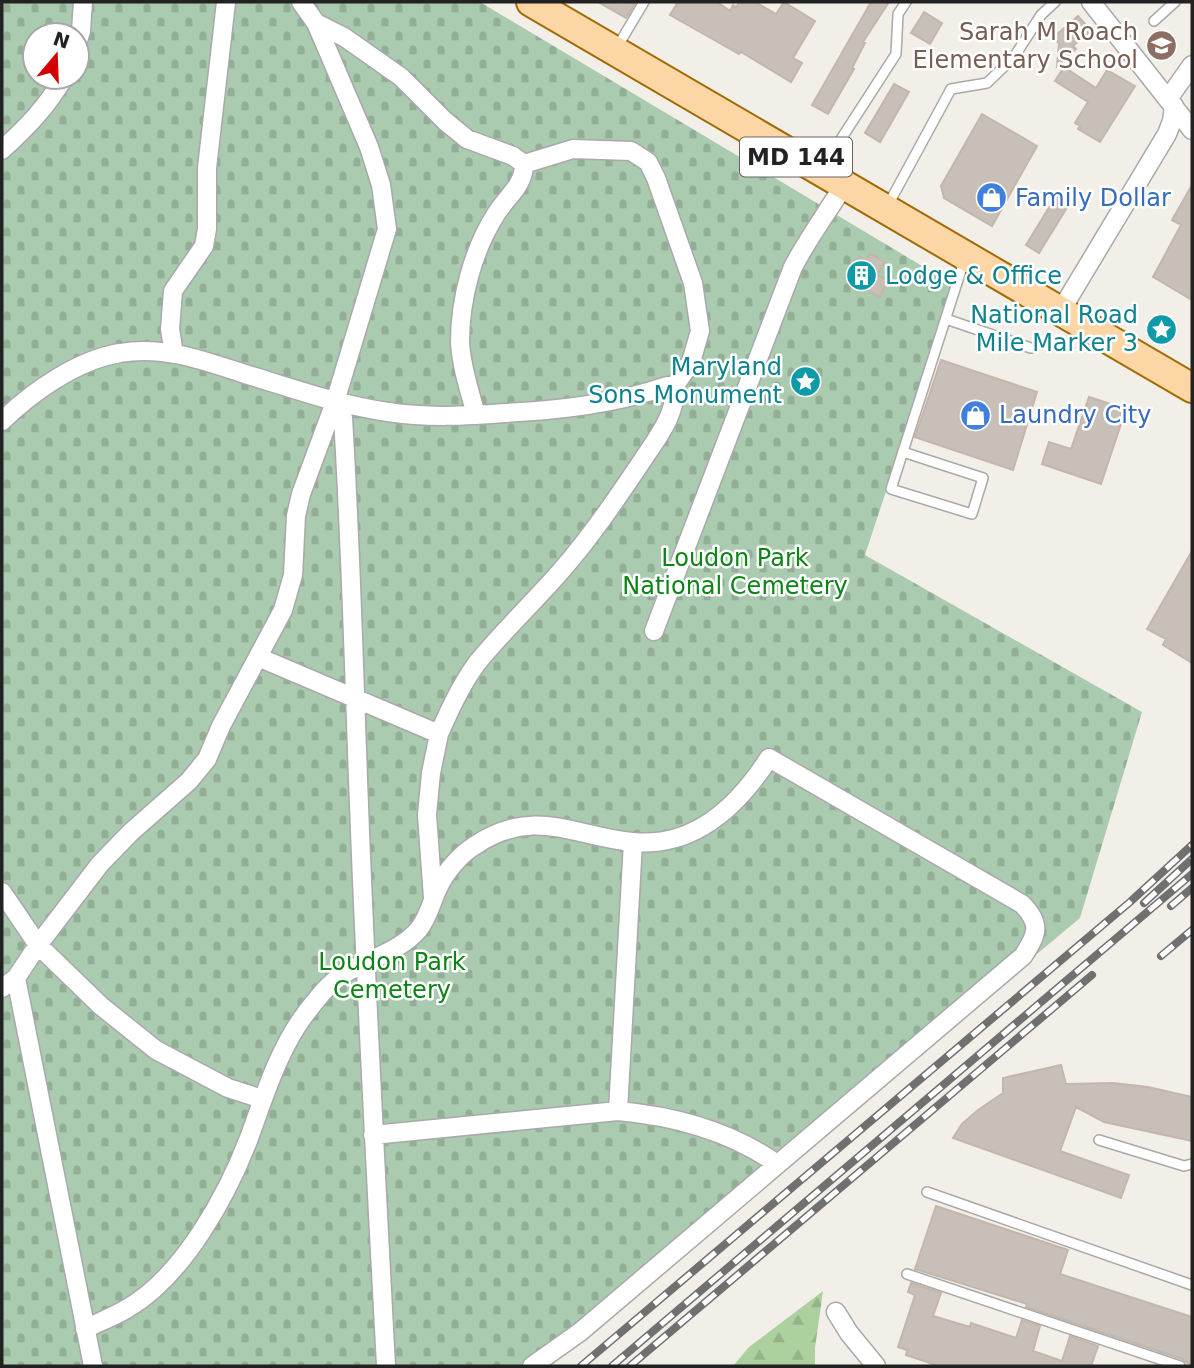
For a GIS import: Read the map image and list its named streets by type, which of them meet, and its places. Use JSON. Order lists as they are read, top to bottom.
{
  "streets": {
    "main road": ["MD 144"]
  },
  "parks": ["Loudon Park National Cemetery", "Loudon Park Cemetery"],
  "places": {
    "school or university": ["Sarah M Roach Elementary School"],
    "shop": ["Family Dollar", "Laundry City"],
    "building": ["Lodge & Office"],
    "place": ["National Road Mile Marker 3", "Maryland Sons Monument"]
  },
  "north": "top"
}
